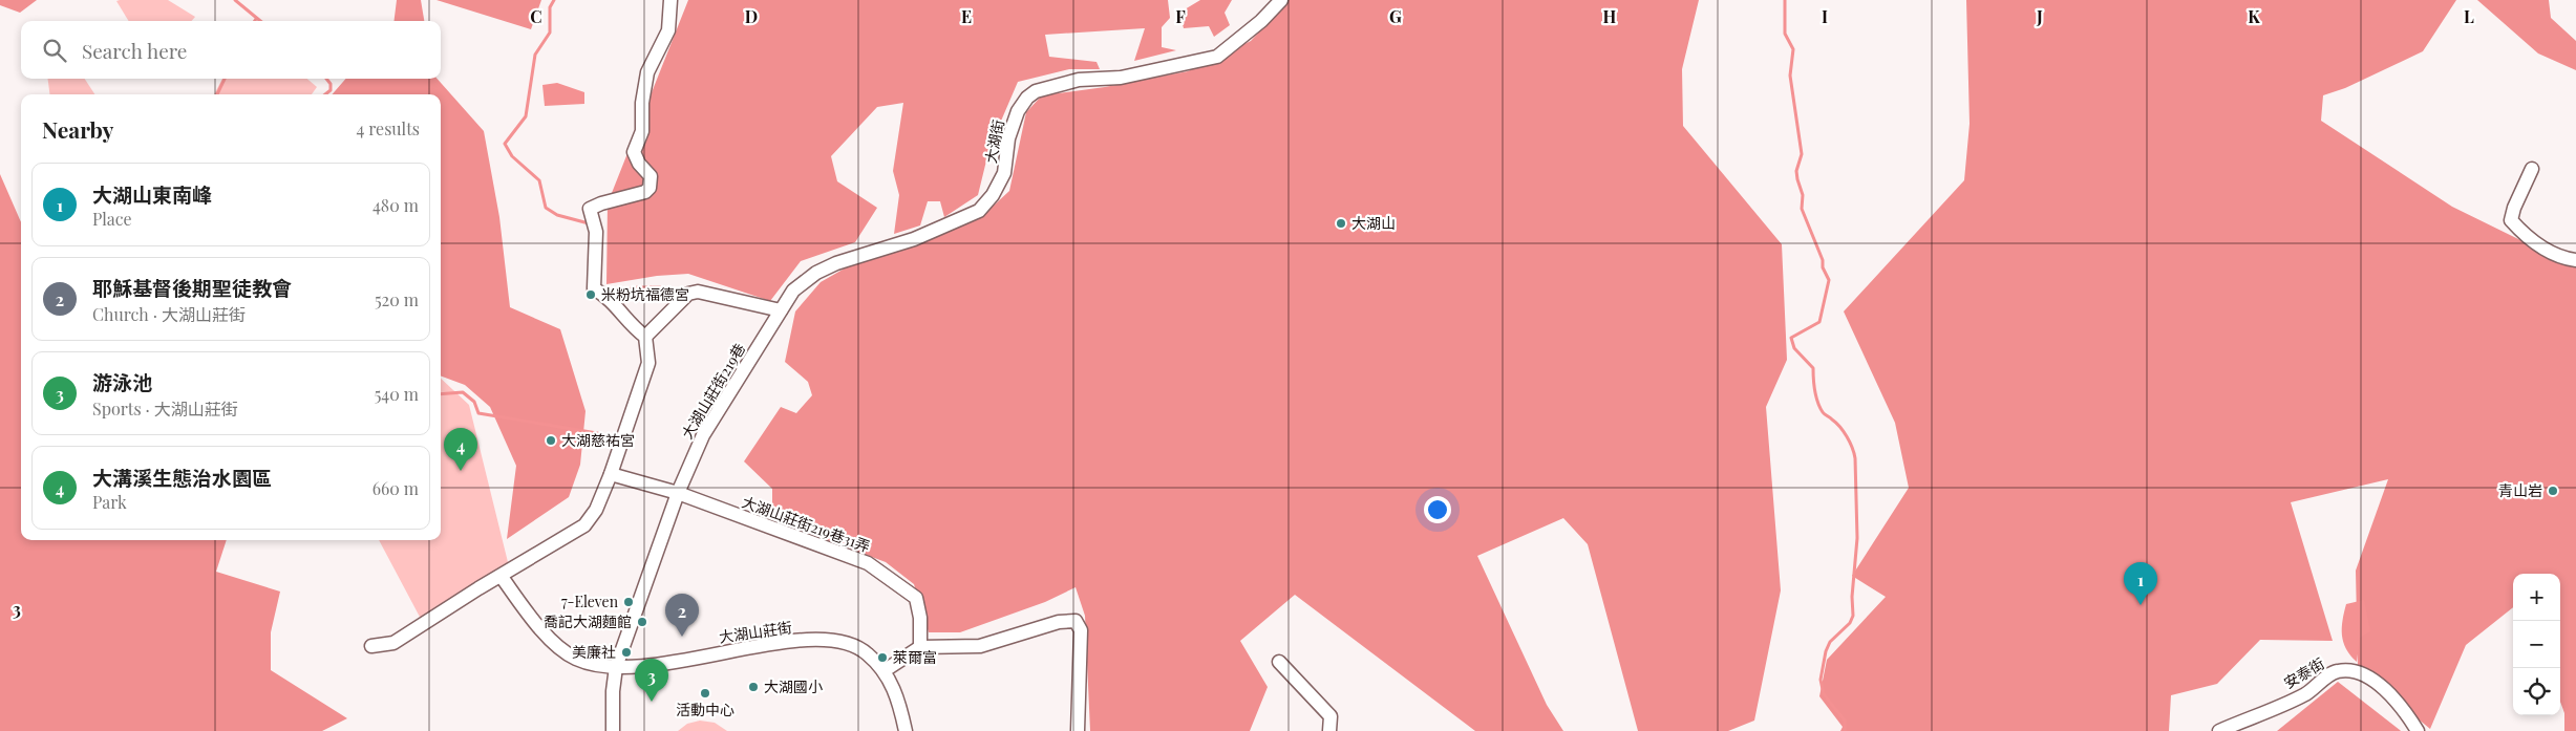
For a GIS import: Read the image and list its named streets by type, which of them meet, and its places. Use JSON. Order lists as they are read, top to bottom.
{
  "streets": {
    "street": [
      "大湖街",
      "大湖山莊街219巷",
      "大湖山莊街219巷31弄",
      "大湖山莊街",
      "安泰街"
    ]
  },
  "crossings": [
    ["大湖街", "大湖山莊街219巷"],
    ["大湖山莊街219巷", "大湖山莊街219巷31弄"],
    ["大湖山莊街219巷", "大湖山莊街"]
  ],
  "places": [
    "大湖山",
    "米粉坑福德宮",
    "大湖慈祐宮",
    "青山岩",
    "7-Eleven",
    "喬記大湖麵館",
    "美廉社",
    "萊爾富",
    "大湖國小",
    "活動中心"
  ],
  "page": {
    "search": "Search here",
    "heading": ["Nearby", "4 results"],
    "list": [
      {
        "mark": "1",
        "name": "大湖山東南峰",
        "note": "Place",
        "value": "480 m"
      },
      {
        "mark": "2",
        "name": "耶穌基督後期聖徒教會",
        "note": "Church · 大湖山莊街",
        "value": "520 m"
      },
      {
        "mark": "3",
        "name": "游泳池",
        "note": "Sports · 大湖山莊街",
        "value": "540 m"
      },
      {
        "mark": "4",
        "name": "大溝溪生態治水園區",
        "note": "Park",
        "value": "660 m"
      }
    ],
    "pins": [
      "4",
      "1",
      "2",
      "3"
    ],
    "map_buttons": ["+", "−"]
  },
  "grid": {
    "columns": [
      "C",
      "D",
      "E",
      "F",
      "G",
      "H",
      "I",
      "J",
      "K",
      "L"
    ],
    "rows": ["3"]
  }
}
